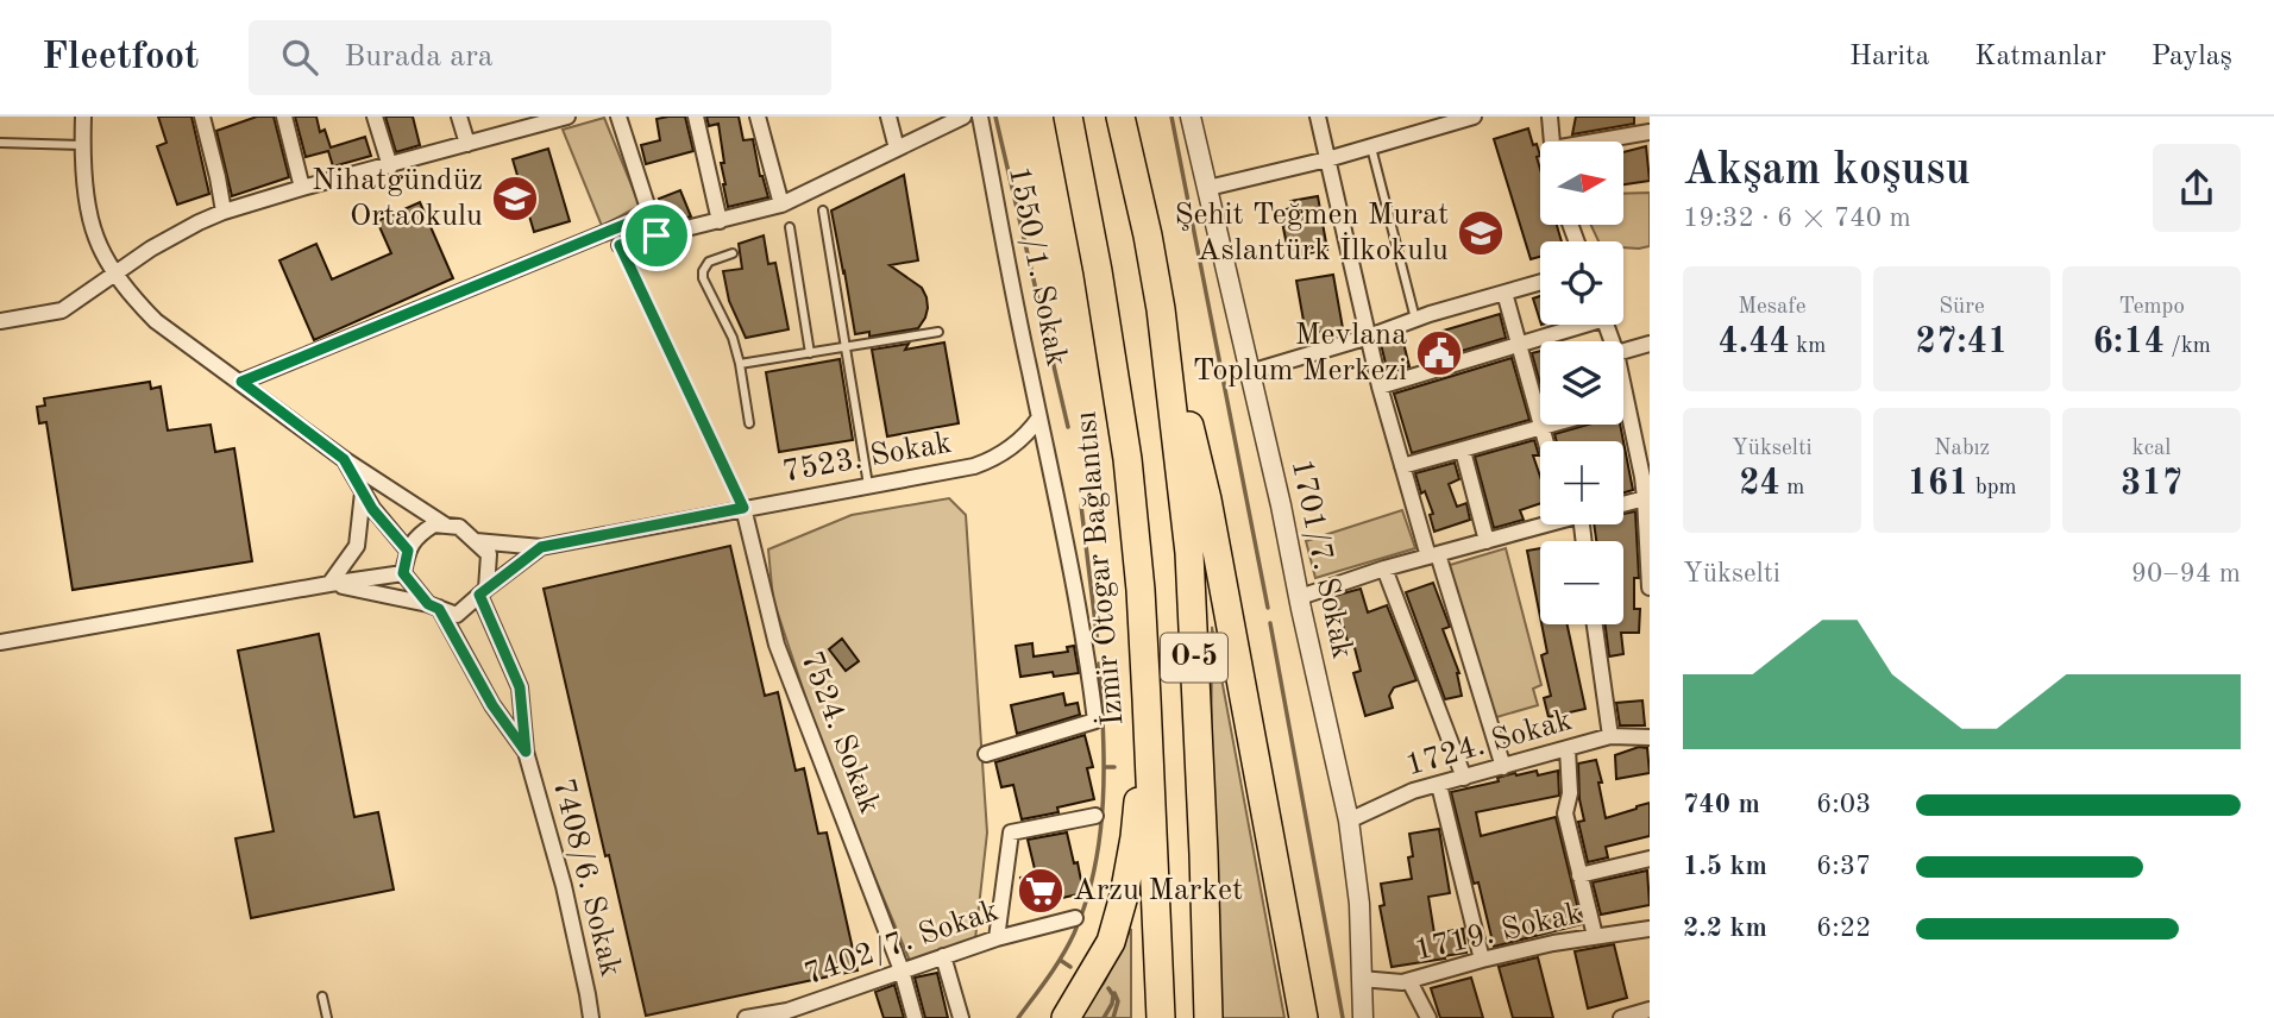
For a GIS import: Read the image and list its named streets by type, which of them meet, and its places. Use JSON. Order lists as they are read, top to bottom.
{
  "streets": {
    "highway": ["İzmir Otogar Bağlantısı", "O-5"],
    "street": [
      "1550/1. Sokak",
      "7523. Sokak",
      "1701/7. Sokak",
      "7524. Sokak",
      "1724. Sokak",
      "7408/6. Sokak",
      "1719. Sokak",
      "7402/7. Sokak"
    ]
  },
  "crossings": [
    ["1550/1. Sokak", "7523. Sokak"],
    ["7523. Sokak", "7524. Sokak"],
    ["1701/7. Sokak", "1724. Sokak"],
    ["1701/7. Sokak", "1719. Sokak"],
    ["7524. Sokak", "7402/7. Sokak"]
  ],
  "places": {
    "school or university": ["Nihatgündüz Ortaokulu", "Şehit Teğmen Murat Aslantürk İlkokulu"],
    "public building": ["Mevlana Toplum Merkezi"],
    "supermarket": ["Arzu Market"]
  },
  "north": "right",
  "page": {
    "header": "Fleetfoot",
    "search": "Burada ara",
    "nav": ["Harita", "Katmanlar", "Paylaş"],
    "heading": ["Akşam koşusu", "19:32 · 6 × 740 m"],
    "map_buttons": ["+", "−"],
    "stats": [
      ["Mesafe", "4.44 km"],
      ["Süre", "27:41"],
      ["Tempo", "6:14 /km"],
      ["Yükselti", "24 m"],
      ["Nabız", "161 bpm"],
      ["kcal", "317"]
    ],
    "chart": ["Yükselti", "90–94 m"],
    "list": [
      {
        "name": "740 m",
        "note": "6:03"
      },
      {
        "name": "1.5 km",
        "note": "6:37"
      },
      {
        "name": "2.2 km",
        "note": "6:22"
      }
    ]
  }
}
